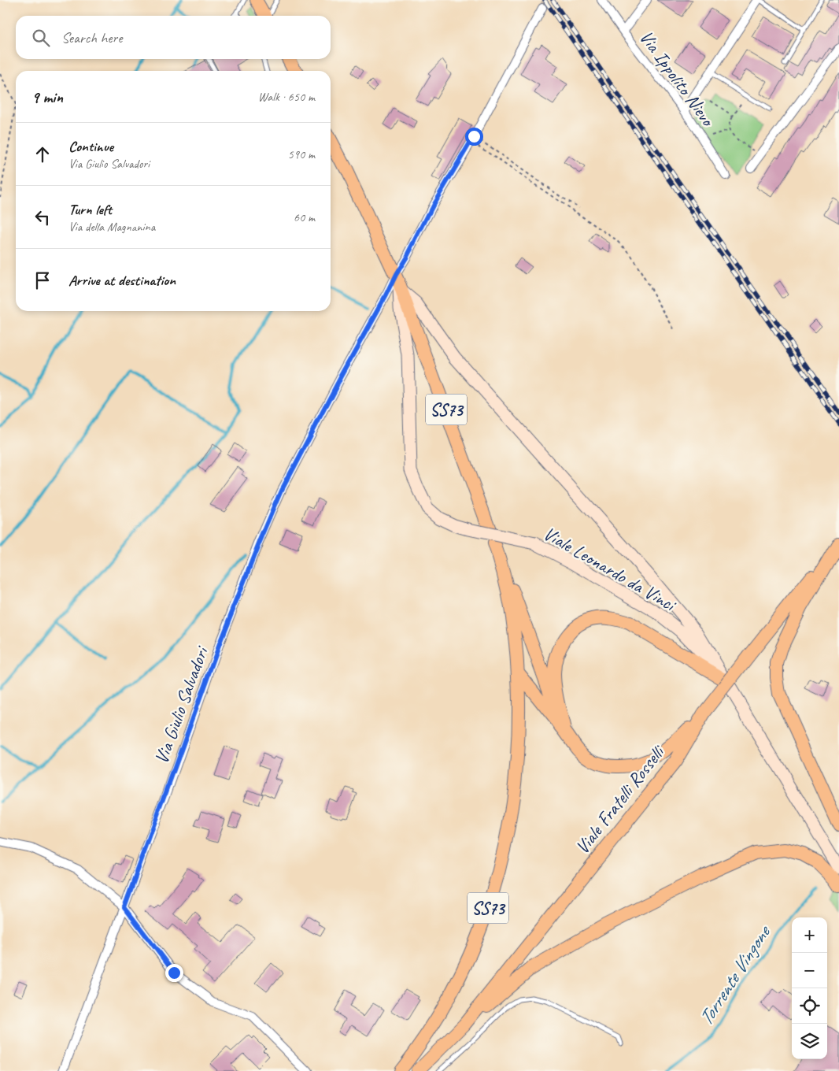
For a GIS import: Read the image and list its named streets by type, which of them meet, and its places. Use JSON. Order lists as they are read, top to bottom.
{
  "streets": {
    "main road": ["SS73", "Viale Leonardo da Vinci", "Viale Fratelli Rosselli"],
    "street": ["Via Ippolito Nievo", "Via Giulio Salvadori"]
  },
  "crossings": [
    ["SS73", "Viale Leonardo da Vinci"],
    ["SS73", "Via Giulio Salvadori"],
    ["Viale Leonardo da Vinci", "Via Giulio Salvadori"]
  ],
  "water": ["Torrente Vingone"],
  "page": {
    "search": "Search here",
    "heading": ["9 min", "Walk · 650 m"],
    "list": [
      ["Continue", "Via Giulio Salvadori", "590 m"],
      ["Turn left", "Via della Magnanina", "60 m"],
      "Arrive at destination"
    ],
    "map_buttons": ["+", "−"]
  }
}
